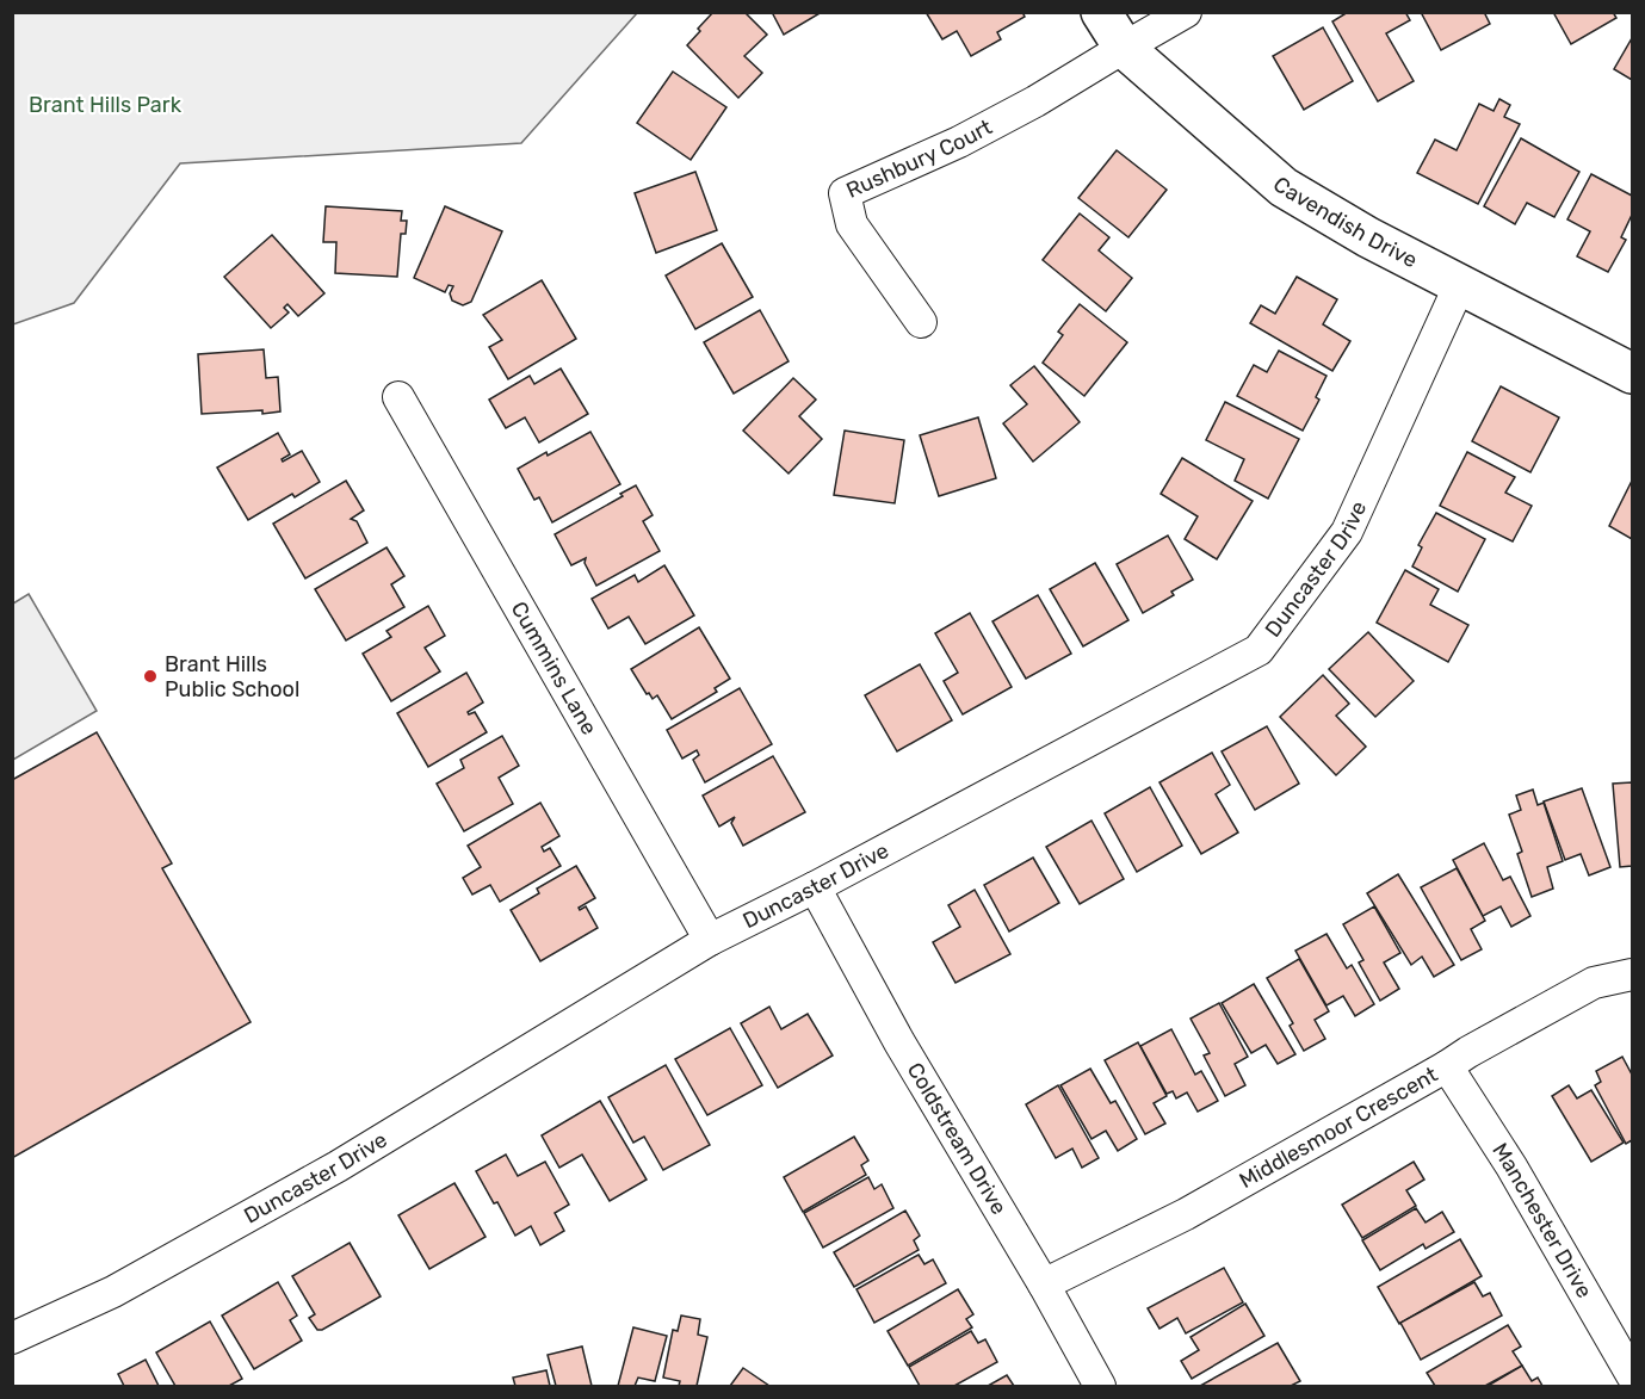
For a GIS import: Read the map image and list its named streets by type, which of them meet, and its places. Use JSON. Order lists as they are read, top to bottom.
{
  "streets": {
    "street": [
      "Rushbury Court",
      "Cavendish Drive",
      "Duncaster Drive",
      "Cummins Lane",
      "Middlesmoor Crescent",
      "Coldstream Drive",
      "Manchester Drive"
    ]
  },
  "crossings": [
    ["Rushbury Court", "Cavendish Drive"],
    ["Cavendish Drive", "Duncaster Drive"],
    ["Duncaster Drive", "Cummins Lane"],
    ["Duncaster Drive", "Coldstream Drive"],
    ["Middlesmoor Crescent", "Coldstream Drive"],
    ["Middlesmoor Crescent", "Manchester Drive"]
  ],
  "parks": ["Brant Hills Park"],
  "places": ["Brant Hills Public School"]
}
